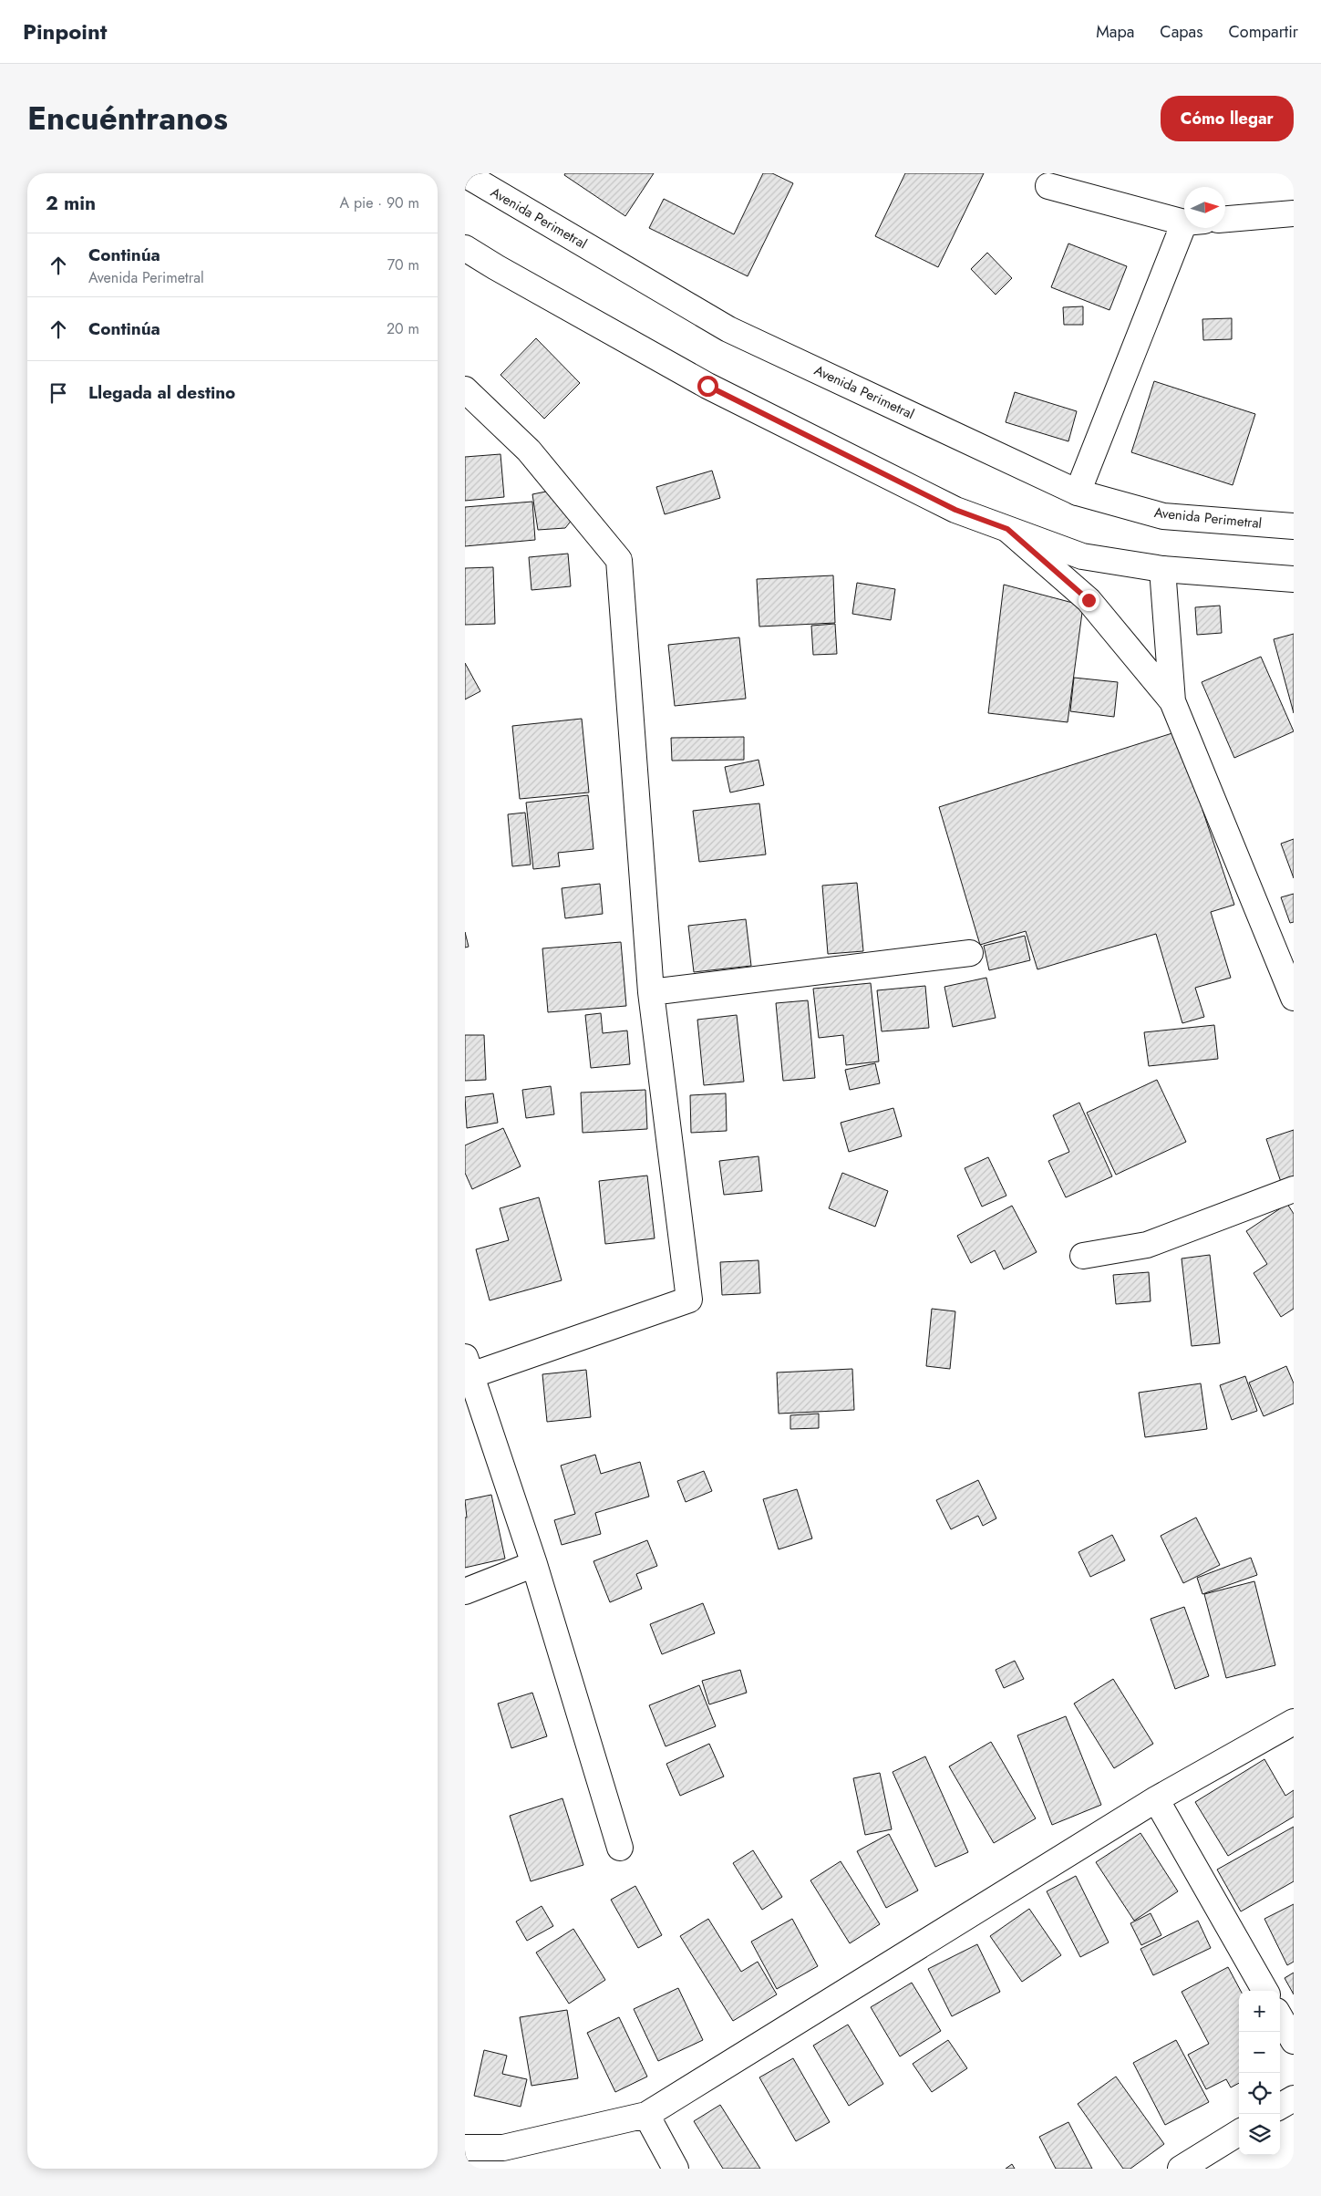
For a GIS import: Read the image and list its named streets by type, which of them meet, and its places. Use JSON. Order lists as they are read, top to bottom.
{
  "streets": {
    "street": ["Avenida Perimetral"]
  },
  "north": "right",
  "page": {
    "header": "Pinpoint",
    "nav": ["Mapa", "Capas", "Compartir"],
    "title": "Encuéntranos",
    "buttons": "Cómo llegar",
    "heading": ["2 min", "A pie · 90 m"],
    "list": [
      ["Continúa", "Avenida Perimetral", "70 m"],
      ["Continúa", "20 m"],
      "Llegada al destino"
    ],
    "map_buttons": ["+", "−"]
  }
}
